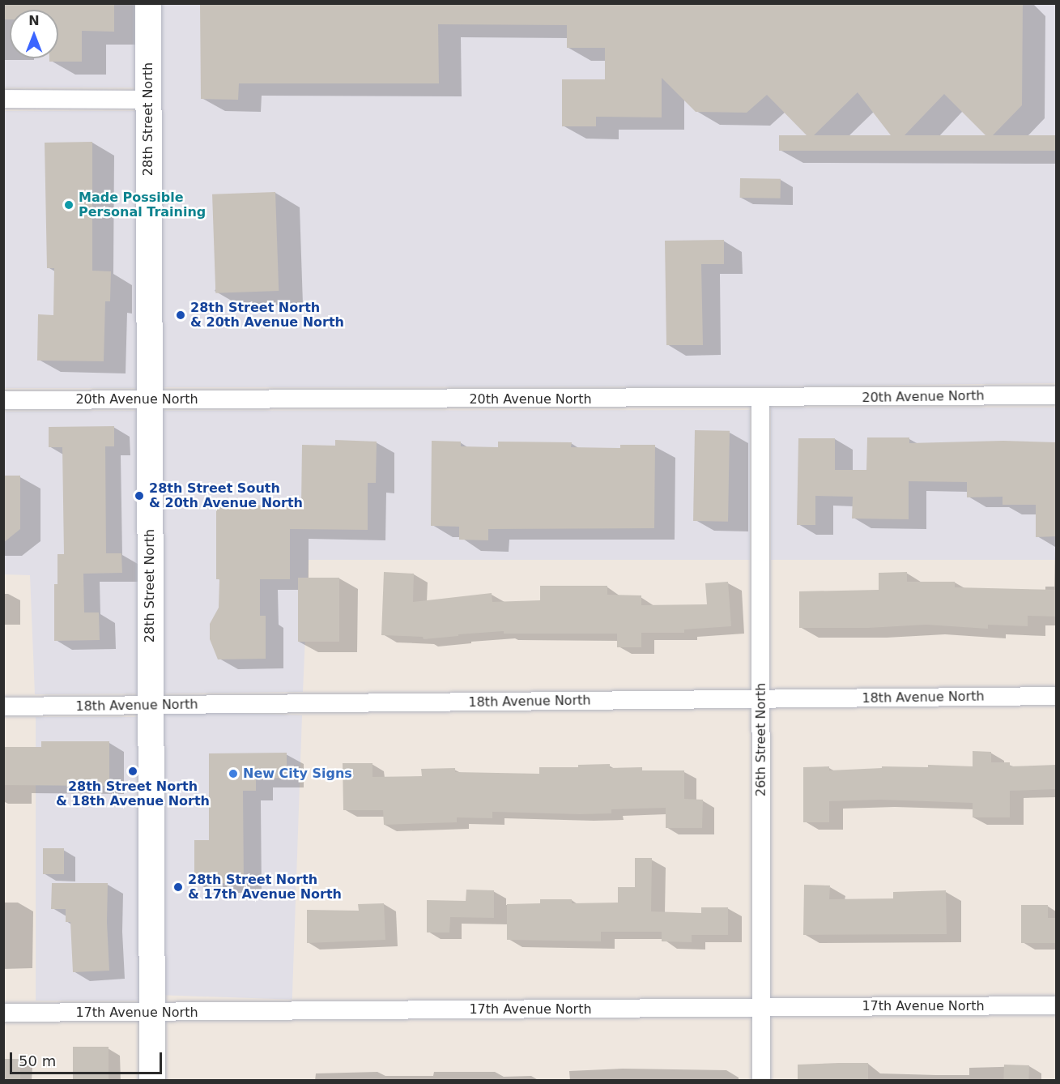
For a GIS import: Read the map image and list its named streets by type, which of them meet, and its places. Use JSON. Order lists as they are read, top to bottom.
{
  "streets": {
    "street": [
      "28th Street North",
      "20th Avenue North",
      "18th Avenue North",
      "26th Street North",
      "17th Avenue North"
    ]
  },
  "crossings": [
    ["28th Street North", "20th Avenue North"],
    ["28th Street North", "18th Avenue North"],
    ["28th Street North", "17th Avenue North"],
    ["20th Avenue North", "26th Street North"],
    ["18th Avenue North", "26th Street North"],
    ["26th Street North", "17th Avenue North"]
  ],
  "places": [
    "Made Possible Personal Training",
    "28th Street North & 20th Avenue North",
    "28th Street South & 20th Avenue North",
    "28th Street North & 18th Avenue North",
    "New City Signs",
    "28th Street North & 17th Avenue North"
  ],
  "scale_bar": "50 m",
  "north": "top"
}
